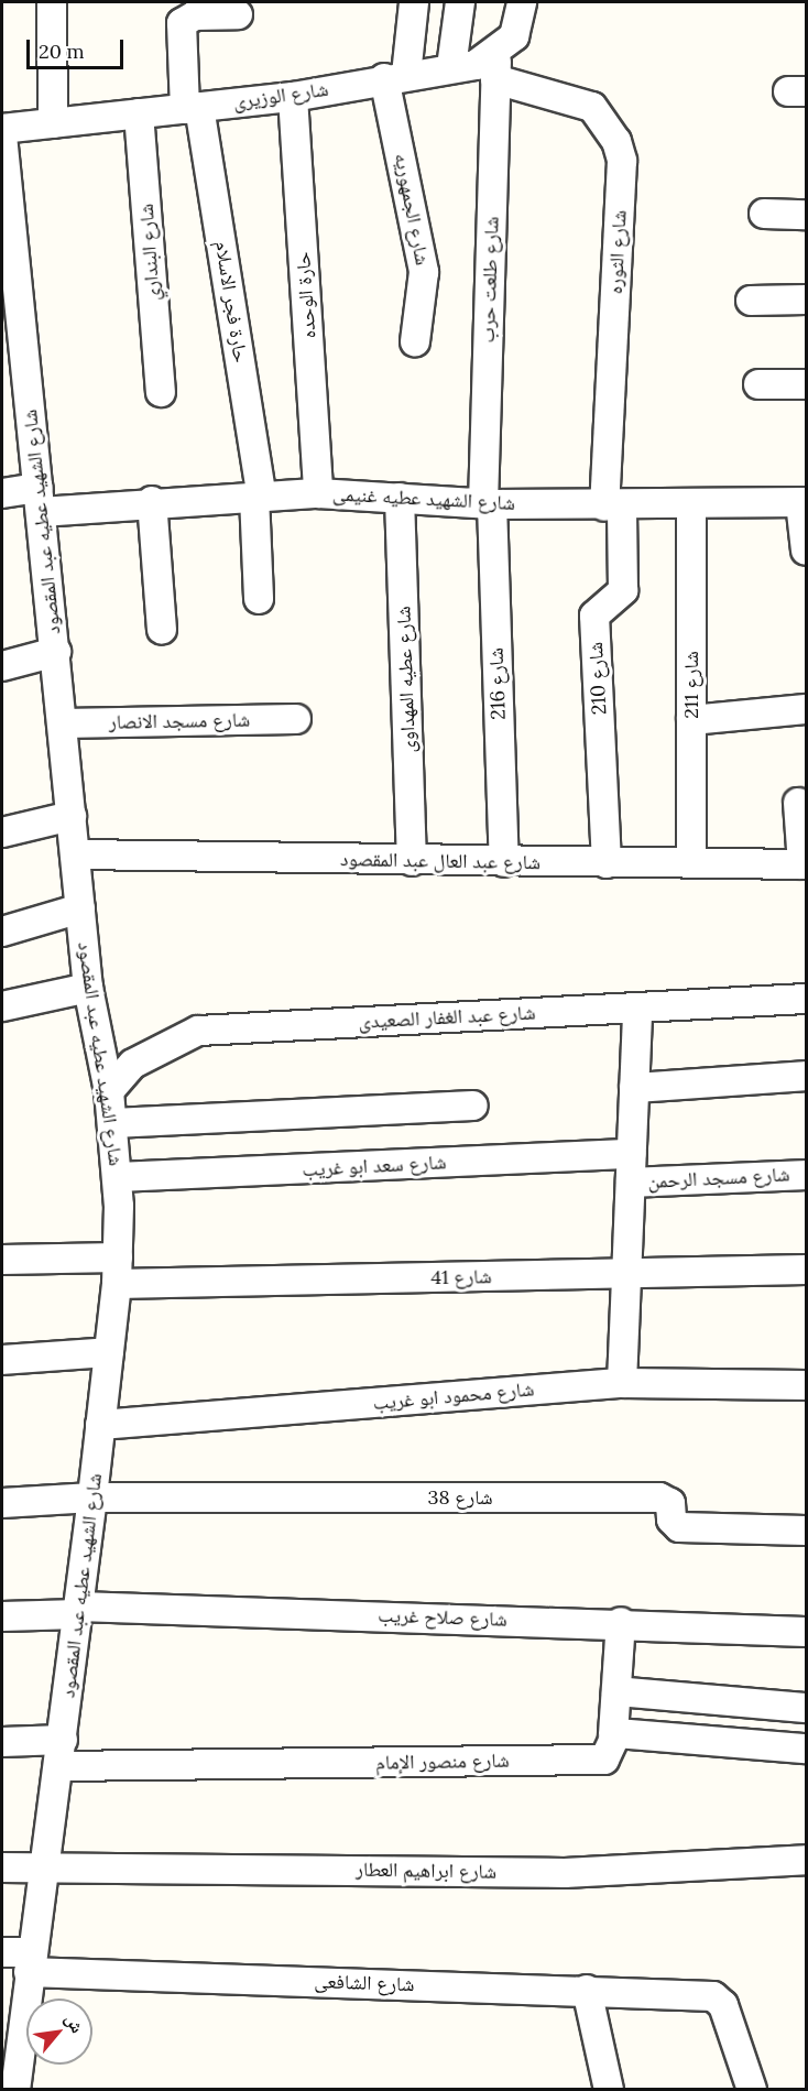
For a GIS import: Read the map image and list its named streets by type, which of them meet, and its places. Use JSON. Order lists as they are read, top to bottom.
{
  "streets": {
    "street": [
      "شارع الوزيرى",
      "شارع الجمهوريه",
      "شارع البنداري",
      "شارع الثوره",
      "شارع طلعت حرب",
      "حارة الوحده",
      "حارة فجر الاسلام",
      "شارع الشهيد عطيه غنيمى",
      "شارع الشهيد عطيه عبد المقصود",
      "شارع 210",
      "شارع عطيه المهداوى",
      "شارع 216",
      "شارع 211",
      "شارع مسجد الانصار",
      "شارع عبد العال عبد المقصود",
      "شارع عبد الغفار الصعيدى",
      "شارع سعد ابو غريب",
      "شارع مسجد الرحمن",
      "شارع 41",
      "شارع محمود ابو غريب",
      "شارع 38",
      "شارع صلاح غريب",
      "شارع منصور الإمام",
      "شارع ابراهيم العطار",
      "شارع الشافعى"
    ]
  },
  "crossings": [
    ["شارع الوزيرى", "شارع الجمهوريه"],
    ["شارع الوزيرى", "شارع البنداري"],
    ["شارع الوزيرى", "شارع الثوره"],
    ["شارع الوزيرى", "شارع طلعت حرب"],
    ["شارع الوزيرى", "حارة الوحده"],
    ["شارع الوزيرى", "حارة فجر الاسلام"],
    ["شارع الثوره", "شارع طلعت حرب"],
    ["شارع الثوره", "شارع الشهيد عطيه غنيمى"],
    ["شارع الثوره", "شارع 210"],
    ["شارع طلعت حرب", "شارع الشهيد عطيه غنيمى"],
    ["شارع طلعت حرب", "شارع 216"],
    ["حارة الوحده", "شارع الشهيد عطيه غنيمى"],
    ["حارة فجر الاسلام", "شارع الشهيد عطيه غنيمى"],
    ["شارع الشهيد عطيه غنيمى", "شارع الشهيد عطيه عبد المقصود"],
    ["شارع الشهيد عطيه غنيمى", "شارع 210"],
    ["شارع الشهيد عطيه غنيمى", "شارع عطيه المهداوى"],
    ["شارع الشهيد عطيه غنيمى", "شارع 216"],
    ["شارع الشهيد عطيه غنيمى", "شارع 211"],
    ["شارع الشهيد عطيه عبد المقصود", "شارع مسجد الانصار"],
    ["شارع الشهيد عطيه عبد المقصود", "شارع عبد العال عبد المقصود"],
    ["شارع الشهيد عطيه عبد المقصود", "شارع عبد الغفار الصعيدى"],
    ["شارع الشهيد عطيه عبد المقصود", "شارع سعد ابو غريب"],
    ["شارع الشهيد عطيه عبد المقصود", "شارع 41"],
    ["شارع الشهيد عطيه عبد المقصود", "شارع محمود ابو غريب"],
    ["شارع الشهيد عطيه عبد المقصود", "شارع 38"],
    ["شارع الشهيد عطيه عبد المقصود", "شارع صلاح غريب"],
    ["شارع الشهيد عطيه عبد المقصود", "شارع منصور الإمام"],
    ["شارع الشهيد عطيه عبد المقصود", "شارع ابراهيم العطار"],
    ["شارع الشهيد عطيه عبد المقصود", "شارع الشافعى"],
    ["شارع 210", "شارع عبد العال عبد المقصود"],
    ["شارع عطيه المهداوى", "شارع عبد العال عبد المقصود"],
    ["شارع 216", "شارع عبد العال عبد المقصود"],
    ["شارع 211", "شارع عبد العال عبد المقصود"]
  ],
  "scale_bar": "20 m",
  "north": "top right"
}
